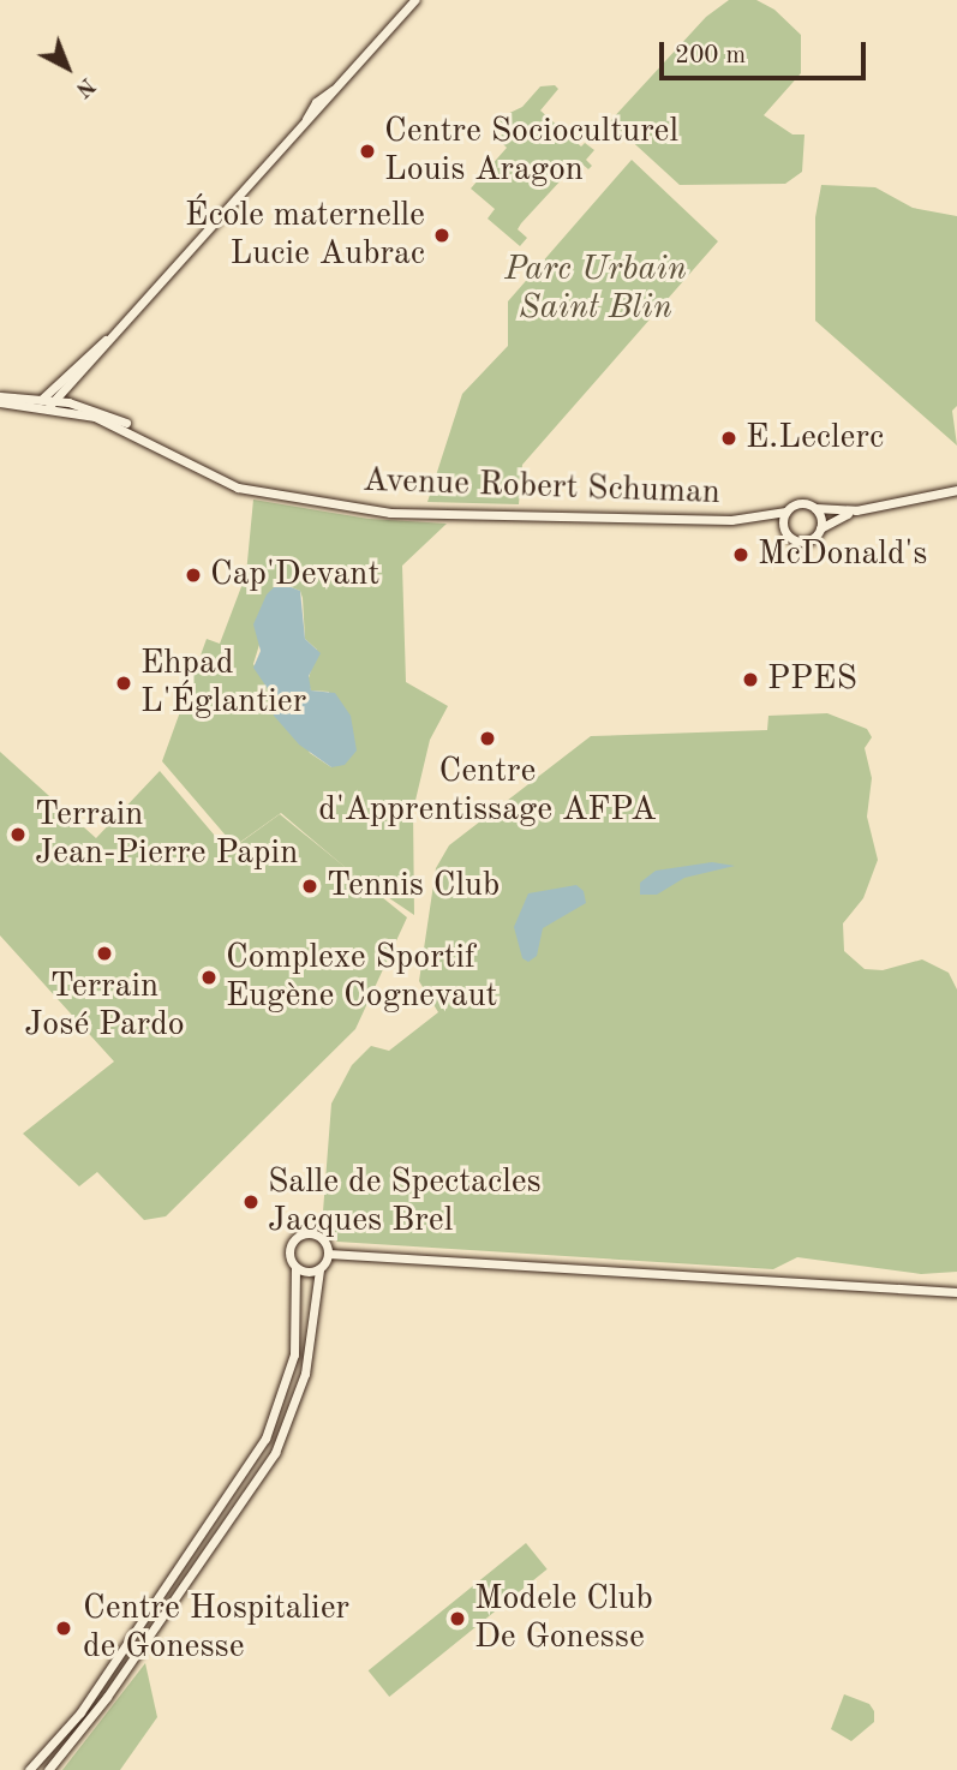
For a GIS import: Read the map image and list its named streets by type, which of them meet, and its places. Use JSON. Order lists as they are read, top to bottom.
{
  "streets": {
    "main road": ["Avenue Robert Schuman"]
  },
  "parks": ["Parc Urbain Saint Blin"],
  "places": [
    "Centre Socioculturel Louis Aragon",
    "École maternelle Lucie Aubrac",
    "E.Leclerc",
    "McDonald's",
    "Cap'Devant",
    "PPES",
    "Ehpad L'Églantier",
    "Centre d'Apprentissage AFPA",
    "Terrain Jean-Pierre Papin",
    "Tennis Club",
    "Terrain José Pardo",
    "Complexe Sportif Eugène Cognevaut",
    "Salle de Spectacles Jacques Brel",
    "Modele Club De Gonesse",
    "Centre Hospitalier de Gonesse"
  ],
  "scale_bar": "200 m",
  "north": "bottom right"
}
